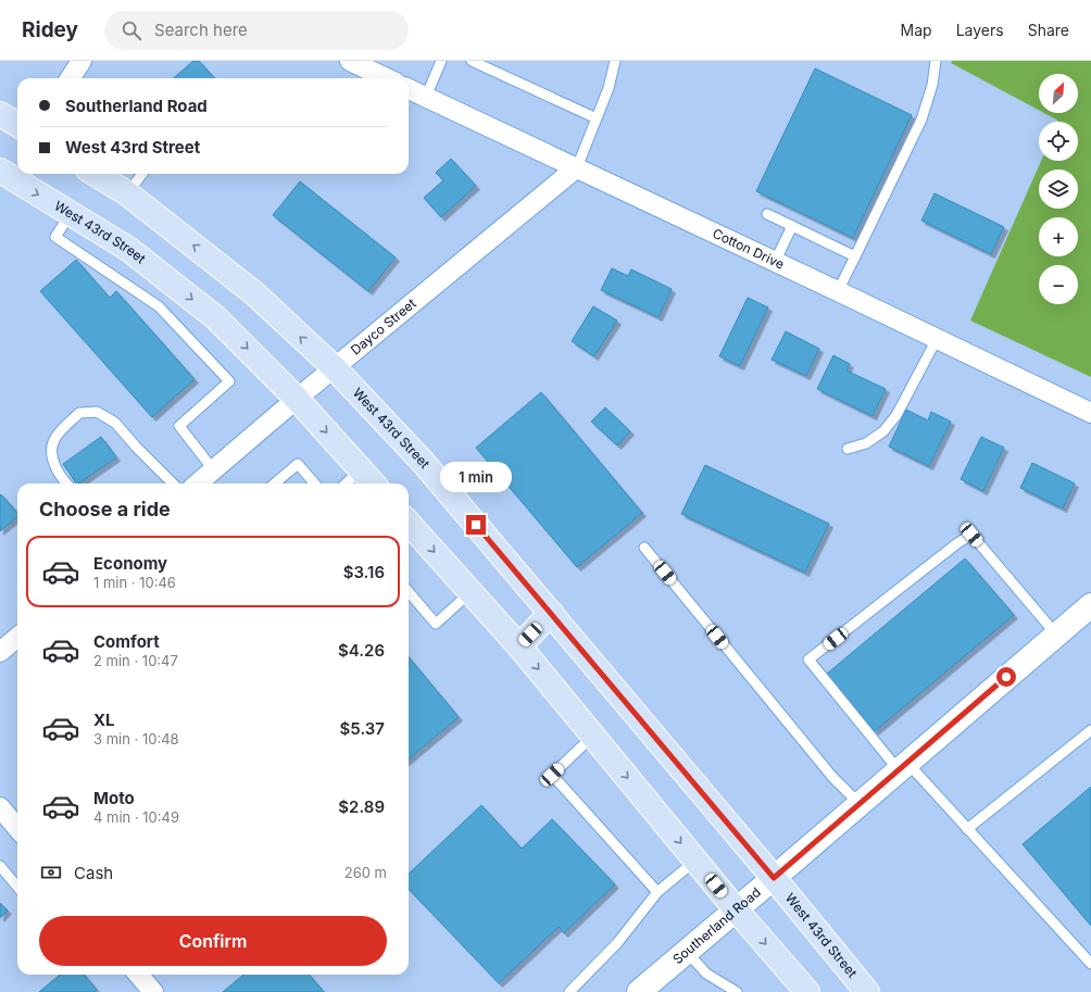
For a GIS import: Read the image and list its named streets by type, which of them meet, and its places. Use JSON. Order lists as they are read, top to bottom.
{
  "streets": {
    "main road": ["West 43rd Street"],
    "street": ["Cotton Drive", "Dayco Street", "Southerland Road"]
  },
  "crossings": [
    ["West 43rd Street", "Dayco Street"],
    ["West 43rd Street", "Southerland Road"],
    ["Cotton Drive", "Dayco Street"]
  ],
  "north": "top right",
  "page": {
    "header": "Ridey",
    "search": "Search here",
    "nav": ["Map", "Layers", "Share"],
    "map_buttons": ["+", "−"],
    "banner": ["Southerland Road", "West 43rd Street"],
    "bubble": "1 min",
    "heading": "Choose a ride",
    "list": [
      {
        "name": "Economy",
        "note": "1 min · 10:46",
        "value": "$3.16"
      },
      {
        "name": "Comfort",
        "note": "2 min · 10:47",
        "value": "$4.26"
      },
      {
        "name": "XL",
        "note": "3 min · 10:48",
        "value": "$5.37"
      },
      {
        "name": "Moto",
        "note": "4 min · 10:49",
        "value": "$2.89"
      }
    ],
    "pay": ["Cash", "260 m"],
    "buttons": "Confirm"
  }
}
